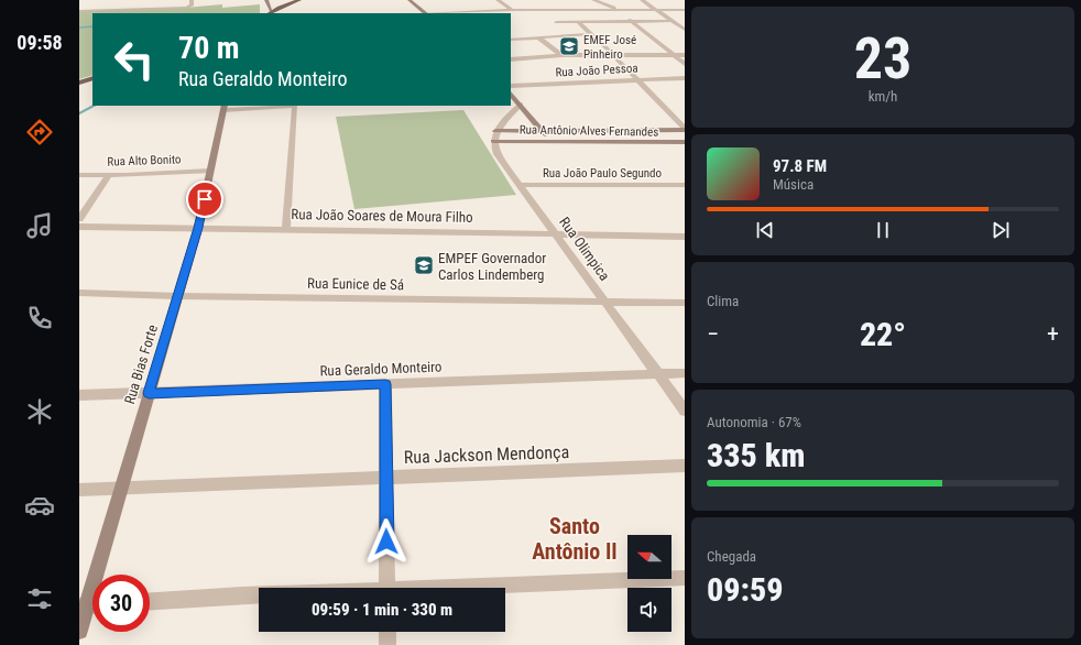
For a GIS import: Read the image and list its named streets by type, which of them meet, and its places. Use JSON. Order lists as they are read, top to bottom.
{
  "streets": {
    "street": [
      "Rua João Pessoa",
      "Rua Antônio Alves Fernandes",
      "Rua Alto Bonito",
      "Rua João Paulo Segundo",
      "Rua João Soares de Moura Filho",
      "Rua Olimpica",
      "Rua Eunice de Sá",
      "Rua Bias Forte",
      "Rua Geraldo Monteiro",
      "Rua Jackson Mendonça"
    ]
  },
  "crossings": [
    ["Rua Antônio Alves Fernandes", "Rua Olimpica"],
    ["Rua Alto Bonito", "Rua Bias Forte"],
    ["Rua João Paulo Segundo", "Rua Olimpica"],
    ["Rua João Soares de Moura Filho", "Rua Olimpica"],
    ["Rua João Soares de Moura Filho", "Rua Bias Forte"],
    ["Rua Olimpica", "Rua Eunice de Sá"],
    ["Rua Olimpica", "Rua Geraldo Monteiro"],
    ["Rua Eunice de Sá", "Rua Bias Forte"],
    ["Rua Bias Forte", "Rua Geraldo Monteiro"],
    ["Rua Bias Forte", "Rua Jackson Mendonça"]
  ],
  "districts": ["Santo Antônio II"],
  "places": {
    "school or university": ["EMEF José Pinheiro", "EMPEF Governador Carlos Lindemberg"]
  },
  "north": "left",
  "page": {
    "tabs": "09:58",
    "tile": [
      ["23", "km/h"],
      "Clima",
      ["Autonomia · 67%", "335 km"],
      ["Chegada", "09:59"]
    ],
    "turn": ["70 m", "Rua Geraldo Monteiro"],
    "song": ["97.8 FM", "Música"],
    "heat": ["−", "22°", "+"],
    "limit": "30",
    "trip": "09:59 · 1 min · 330 m"
  }
}
